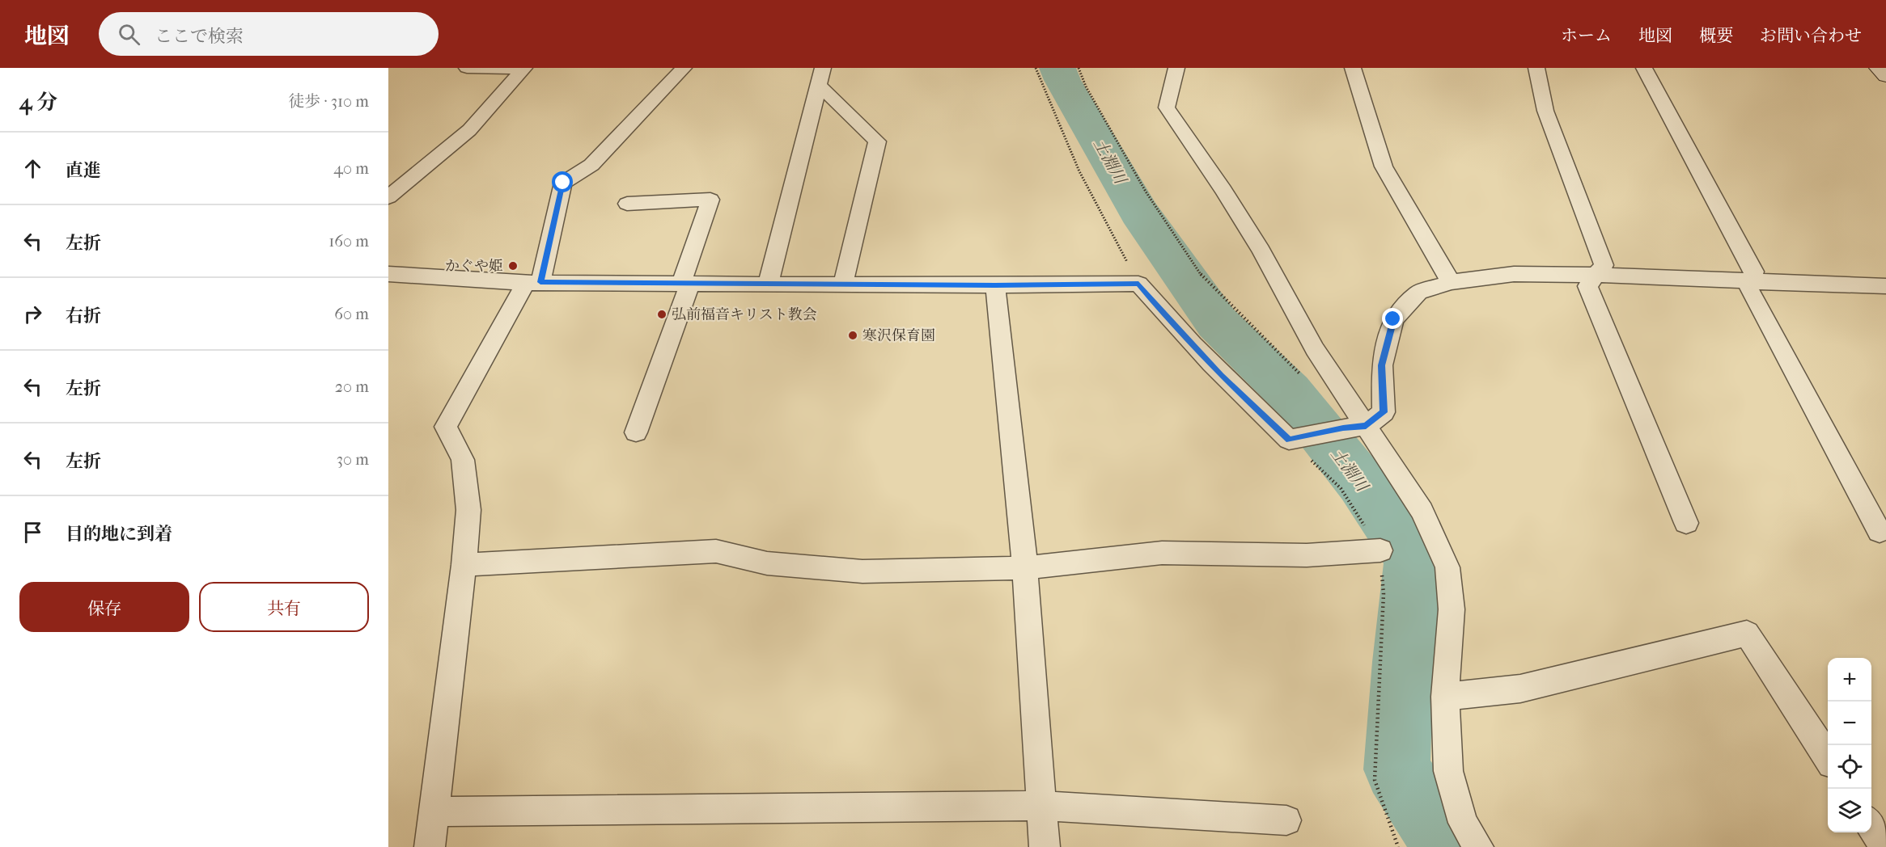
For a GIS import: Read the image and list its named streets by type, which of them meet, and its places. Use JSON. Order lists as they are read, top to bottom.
{
  "water": ["土淵川"],
  "places": ["かぐや姫", "弘前福音キリスト教会", "寒沢保育園"],
  "page": {
    "header": "地図",
    "search": "ここで検索",
    "nav": [
      "ホーム",
      "地図",
      "概要",
      "お問い合わせ"
    ],
    "heading": ["4 分", "徒歩 · 310 m"],
    "list": [
      ["直進", "40 m"],
      ["左折", "160 m"],
      ["右折", "60 m"],
      ["左折", "20 m"],
      ["左折", "30 m"],
      "目的地に到着"
    ],
    "buttons": ["保存", "共有"],
    "map_buttons": ["+", "−"]
  }
}
